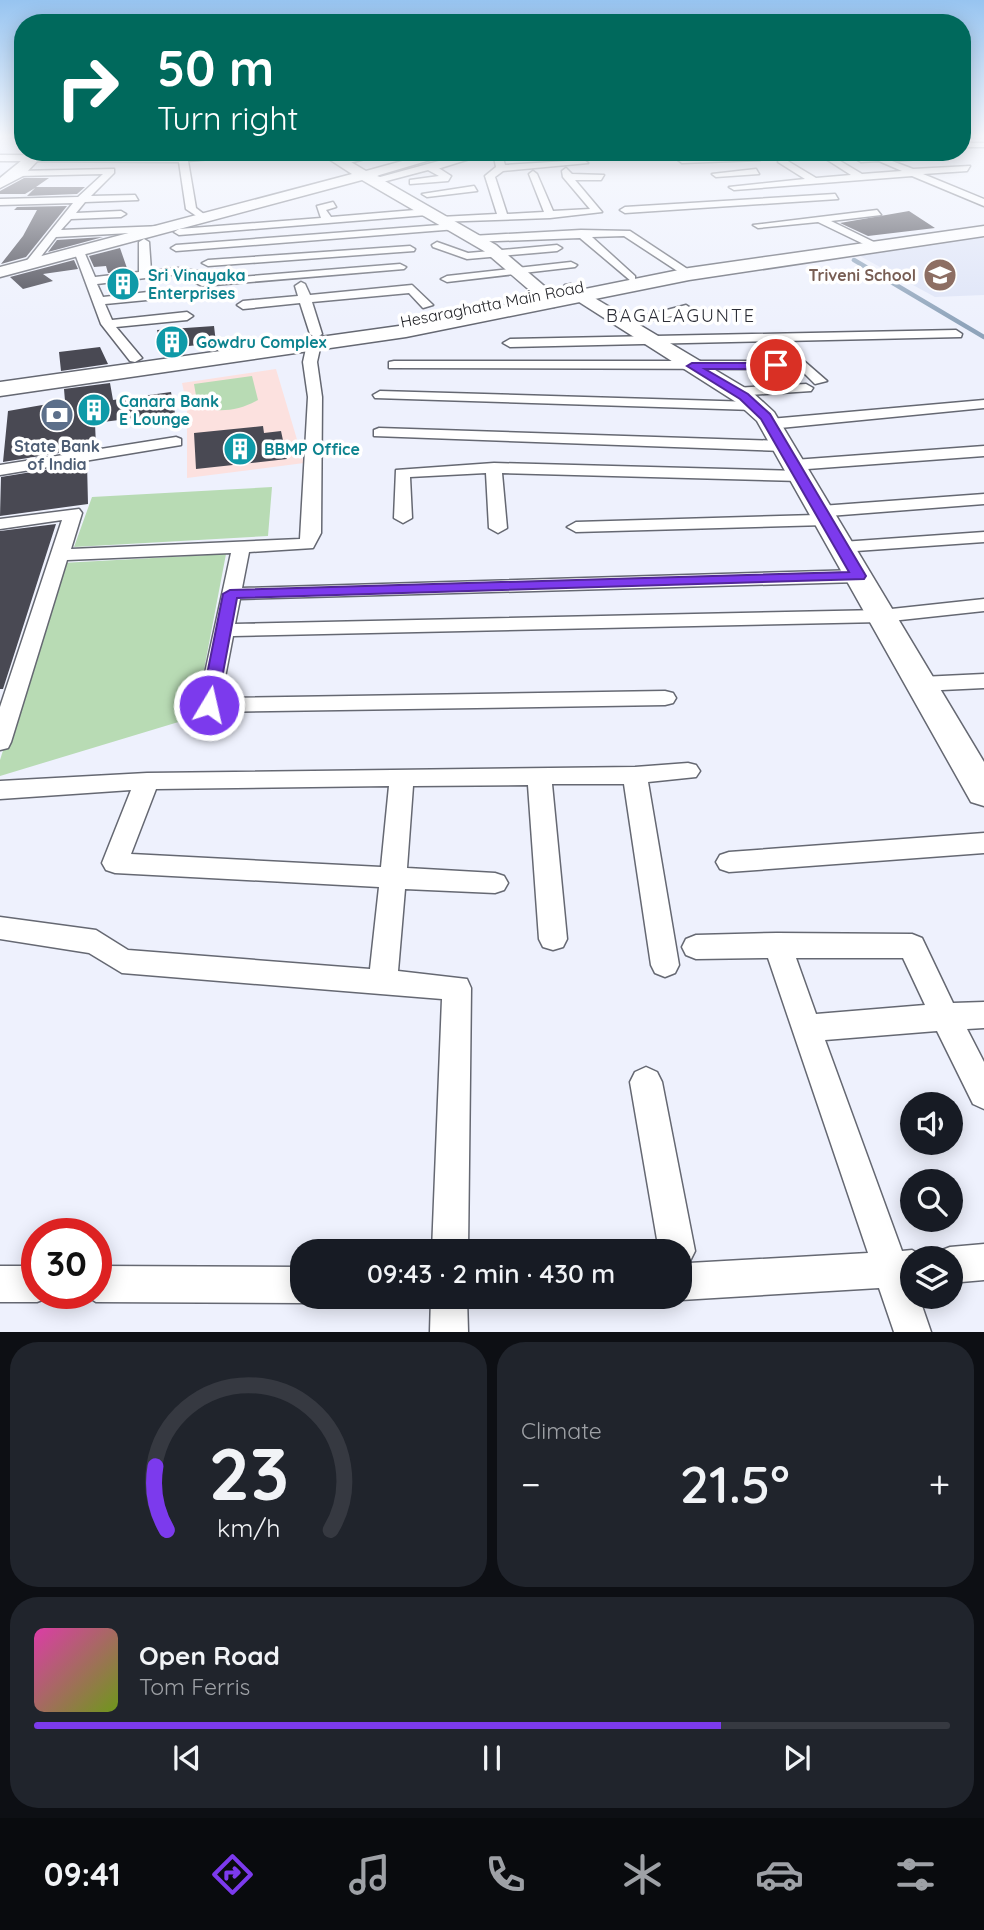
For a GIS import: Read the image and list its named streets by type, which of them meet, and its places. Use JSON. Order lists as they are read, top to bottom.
{
  "streets": {
    "main road": ["Hesaraghatta Main Road"]
  },
  "districts": ["BAGALAGUNTE"],
  "places": {
    "school or university": ["Triveni School"],
    "building": [
      "Sri Vinayaka Enterprises",
      "Gowdru Complex",
      "Canara Bank E Lounge",
      "BBMP Office"
    ],
    "bank": ["State Bank of India"]
  },
  "page": {
    "turn": ["50 m", "Turn right"],
    "limit": "30",
    "trip": "09:43 · 2 min · 430 m",
    "tile": "Climate",
    "heat": ["−", "21.5°", "+"],
    "song": ["Open Road", "Tom Ferris"],
    "tabs": "09:41",
    "gauge": ["23", "km/h"]
  }
}
